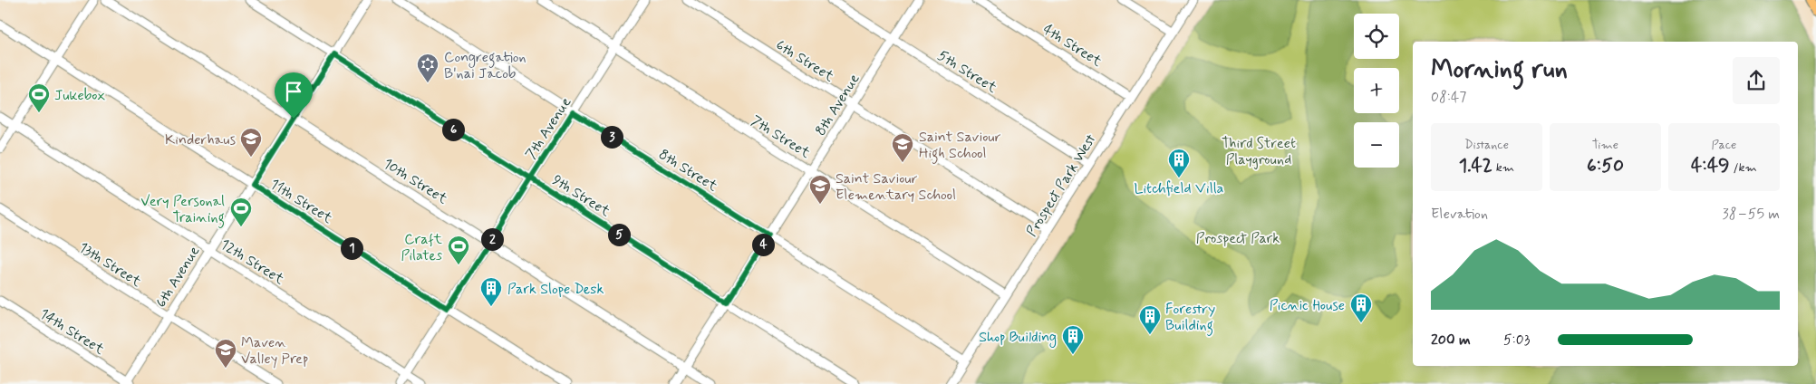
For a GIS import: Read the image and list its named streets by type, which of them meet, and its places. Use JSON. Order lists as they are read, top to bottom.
{
  "streets": {
    "street": [
      "4th Street",
      "6th Street",
      "5th Street",
      "8th Avenue",
      "7th Avenue",
      "7th Street",
      "8th Street",
      "10th Street",
      "Prospect Park West",
      "9th Street",
      "11th Street",
      "12th Street",
      "13th Street",
      "6th Avenue",
      "14th Street"
    ]
  },
  "crossings": [
    ["4th Street", "Prospect Park West"],
    ["6th Street", "8th Avenue"],
    ["6th Street", "Prospect Park West"],
    ["5th Street", "8th Avenue"],
    ["5th Street", "Prospect Park West"],
    ["8th Avenue", "7th Street"],
    ["8th Avenue", "8th Street"],
    ["8th Avenue", "10th Street"],
    ["8th Avenue", "9th Street"],
    ["7th Avenue", "7th Street"],
    ["7th Avenue", "8th Street"],
    ["7th Avenue", "10th Street"],
    ["7th Avenue", "9th Street"],
    ["7th Avenue", "11th Street"],
    ["7th Avenue", "12th Street"],
    ["7th Street", "Prospect Park West"],
    ["8th Street", "Prospect Park West"],
    ["10th Street", "6th Avenue"],
    ["9th Street", "6th Avenue"],
    ["11th Street", "6th Avenue"],
    ["12th Street", "6th Avenue"],
    ["13th Street", "6th Avenue"],
    ["6th Avenue", "14th Street"]
  ],
  "parks": ["Third Street Playground", "Prospect Park"],
  "places": {
    "synagogue": ["Congregation B'nai Jacob"],
    "sports": ["Jukebox", "Very Personal Training", "Craft Pilates"],
    "school or university": [
      "Kinderhaus",
      "Saint Saviour High School",
      "Saint Saviour Elementary School",
      "Maven Valley Prep"
    ],
    "building": [
      "Litchfield Villa",
      "Park Slope Desk",
      "Picnic House",
      "Forestry Building",
      "Shop Building"
    ]
  },
  "page": {
    "map_buttons": ["+", "−"],
    "heading": ["Morning run", "08:47"],
    "pins": [
      "6",
      "3",
      "5",
      "2",
      "4",
      "1"
    ],
    "stats": [
      ["Distance", "1.42 km"],
      ["Time", "6:50"],
      ["Pace", "4:49 /km"]
    ],
    "chart": ["Elevation", "38–55 m"],
    "list": [
      {
        "name": "200 m",
        "note": "5:03"
      }
    ]
  }
}
